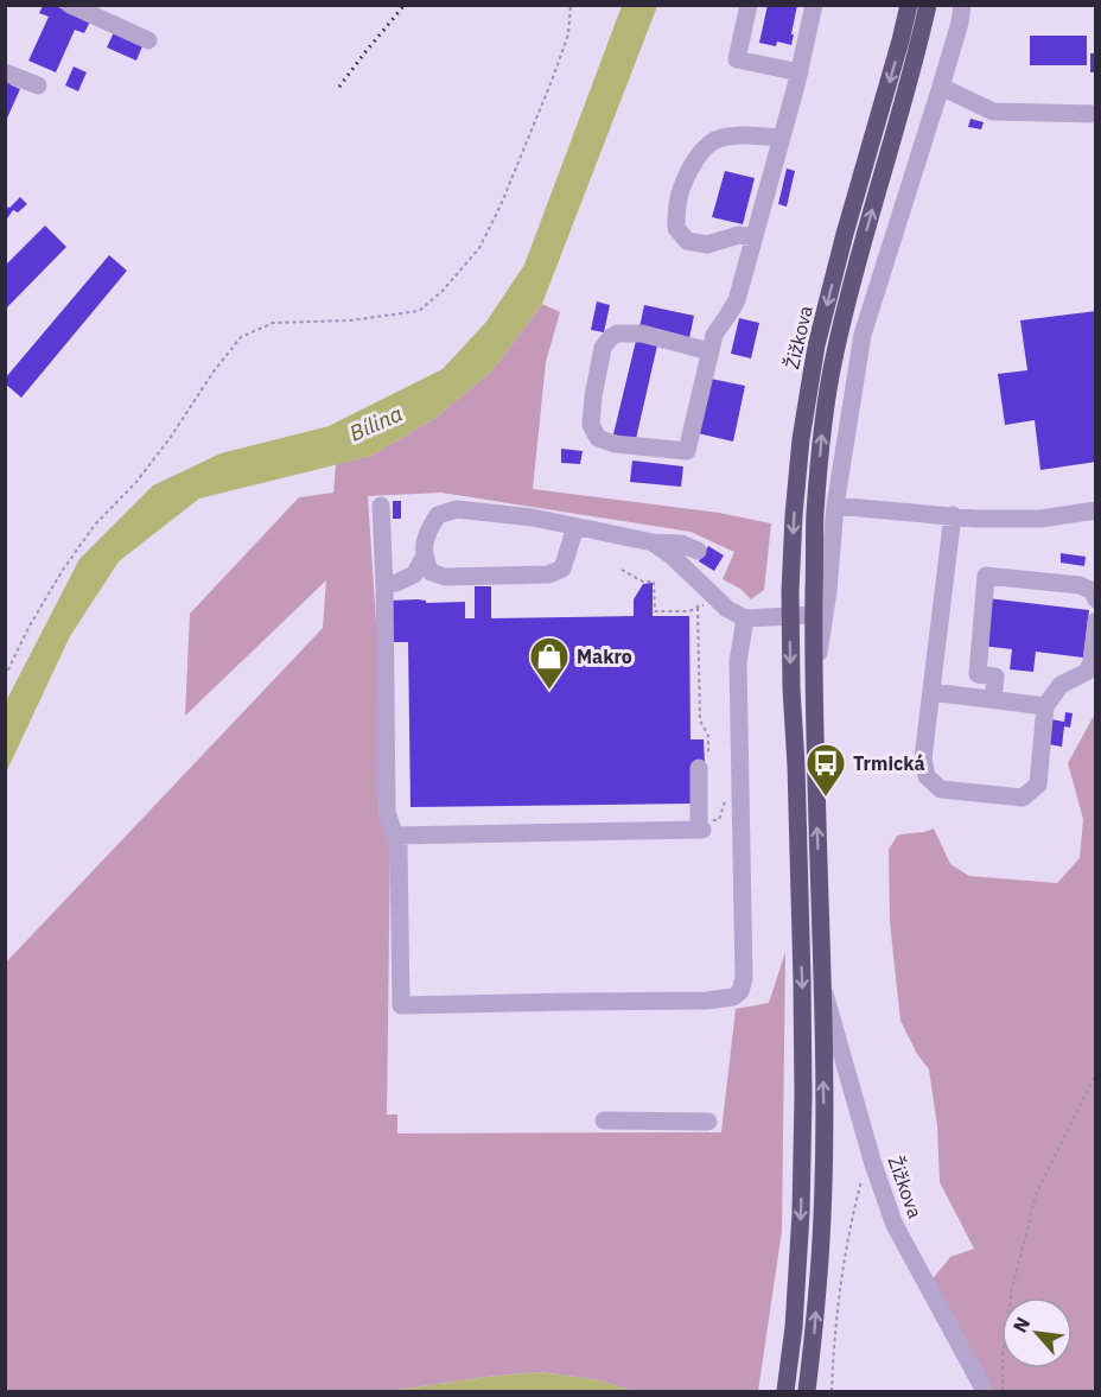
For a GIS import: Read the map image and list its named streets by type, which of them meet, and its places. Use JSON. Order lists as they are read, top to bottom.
{
  "streets": {
    "main road": ["Žižkova"]
  },
  "water": ["Bílina"],
  "places": {
    "shop": ["Makro"],
    "bus stop": ["Trmická"]
  },
  "north": "top left"
}
